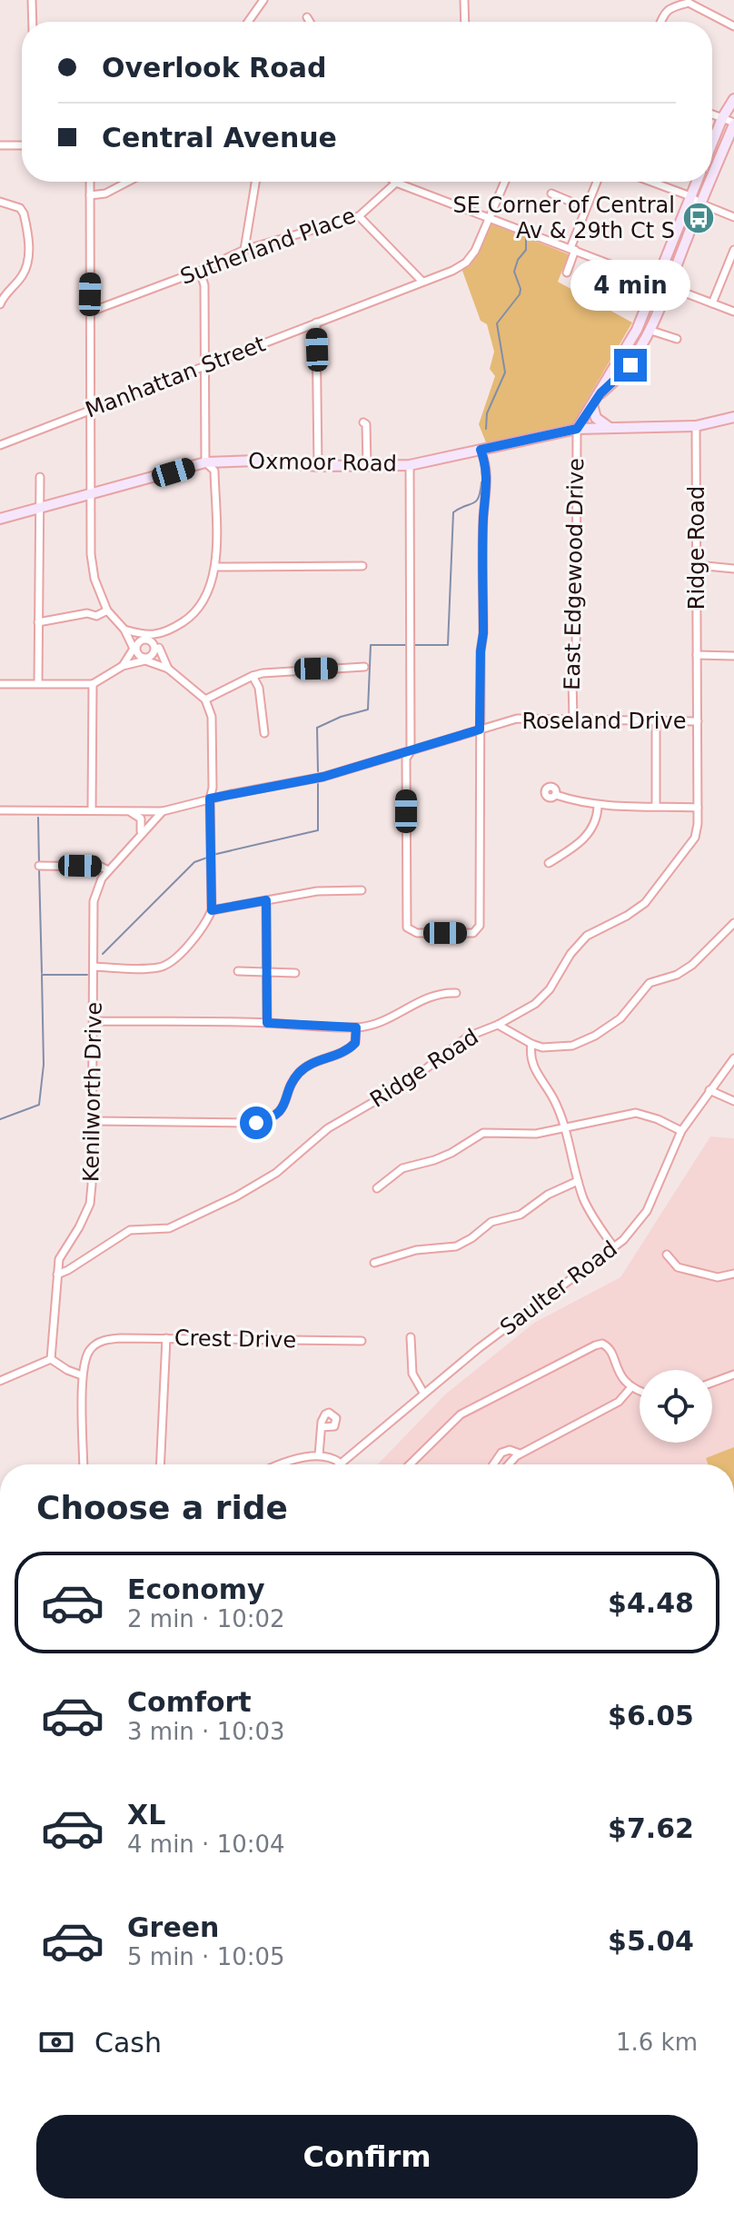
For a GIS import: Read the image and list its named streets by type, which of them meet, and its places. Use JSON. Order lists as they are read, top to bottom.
{
  "streets": {
    "main road": ["Oxmoor Road"],
    "street": [
      "Sutherland Place",
      "Manhattan Street",
      "Ridge Road",
      "East Edgewood Drive",
      "Roseland Drive",
      "Kenilworth Drive",
      "Saulter Road",
      "Crest Drive"
    ]
  },
  "crossings": [
    ["Oxmoor Road", "Ridge Road"],
    ["Oxmoor Road", "East Edgewood Drive"],
    ["Ridge Road", "Roseland Drive"],
    ["Ridge Road", "Kenilworth Drive"],
    ["East Edgewood Drive", "Roseland Drive"],
    ["Roseland Drive", "Kenilworth Drive"]
  ],
  "places": {
    "bus stop": ["SE Corner of Central Av & 29th Ct S"]
  },
  "page": {
    "banner": ["Overlook Road", "Central Avenue"],
    "bubble": "4 min",
    "heading": "Choose a ride",
    "list": [
      {
        "name": "Economy",
        "note": "2 min · 10:02",
        "value": "$4.48"
      },
      {
        "name": "Comfort",
        "note": "3 min · 10:03",
        "value": "$6.05"
      },
      {
        "name": "XL",
        "note": "4 min · 10:04",
        "value": "$7.62"
      },
      {
        "name": "Green",
        "note": "5 min · 10:05",
        "value": "$5.04"
      }
    ],
    "pay": ["Cash", "1.6 km"],
    "buttons": "Confirm"
  }
}
